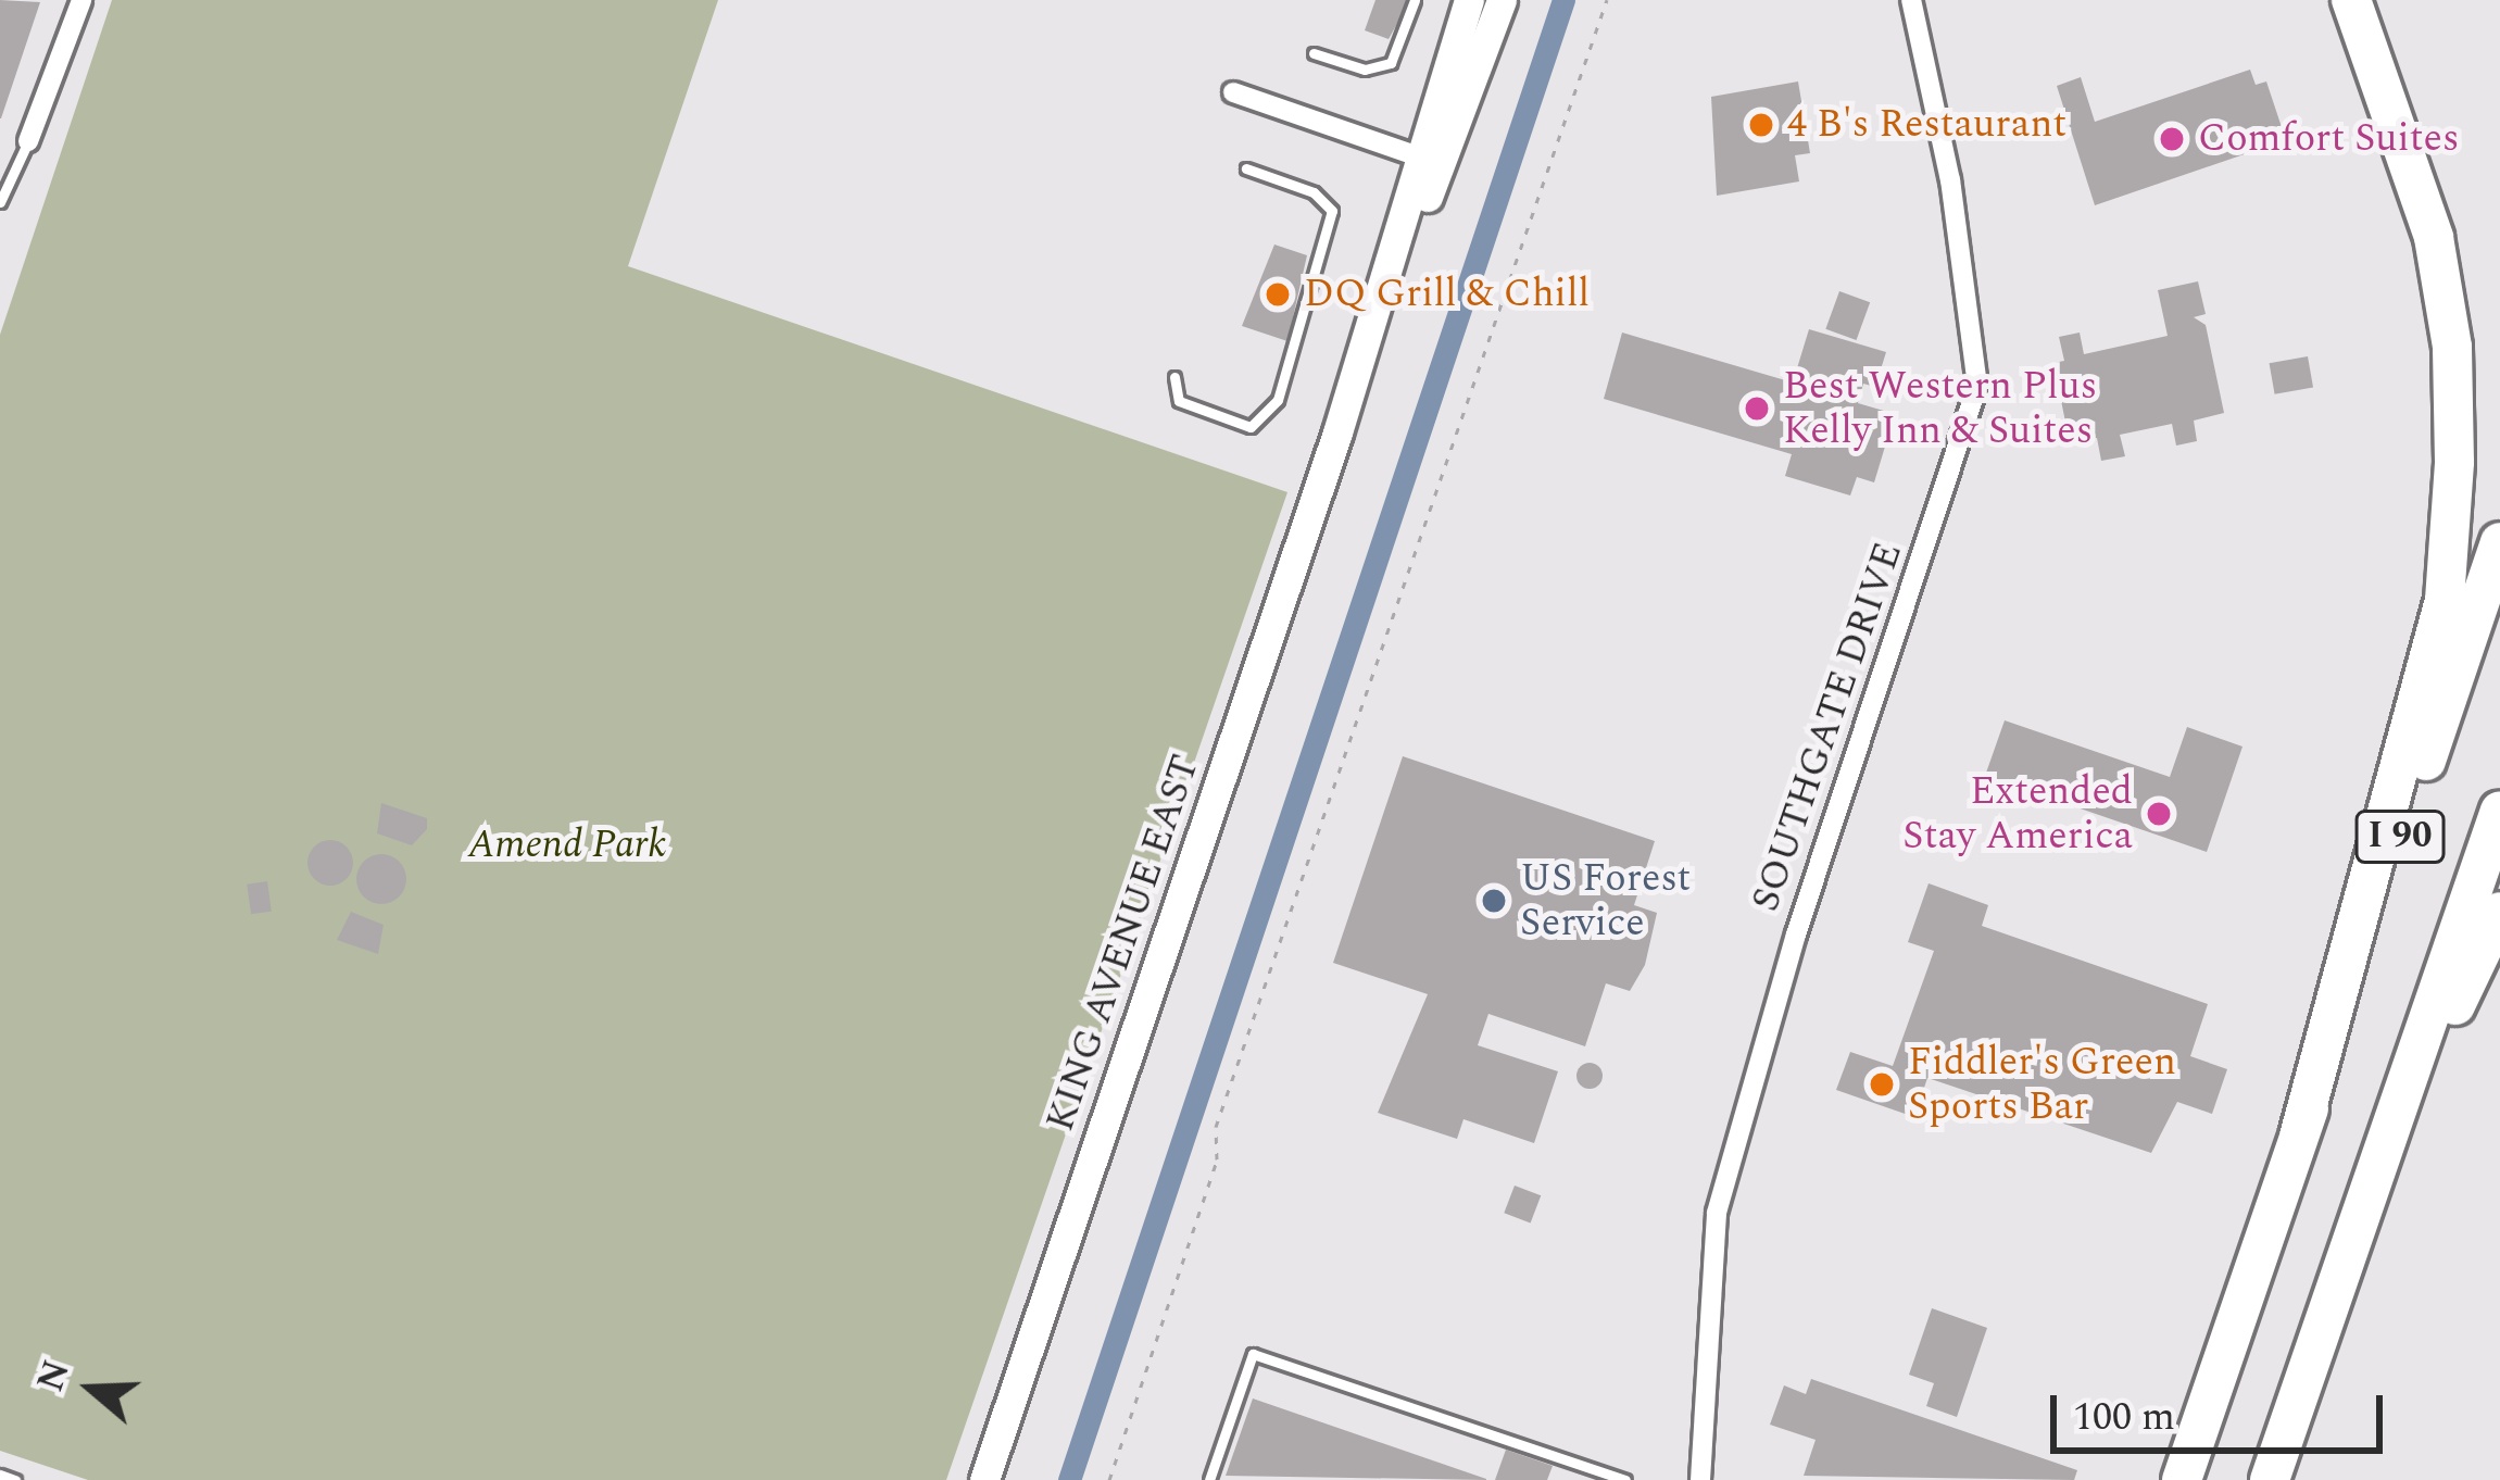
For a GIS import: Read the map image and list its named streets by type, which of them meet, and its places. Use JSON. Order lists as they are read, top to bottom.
{
  "streets": {
    "highway": ["I 90"],
    "main road": ["KING AVENUE EAST"],
    "street": ["SOUTHGATE DRIVE"]
  },
  "parks": ["Amend Park"],
  "places": [
    "4 B's Restaurant",
    "Comfort Suites",
    "DQ Grill & Chill",
    "Best Western Plus Kelly Inn & Suites",
    "Extended Stay America",
    "US Forest Service",
    "Fiddler's Green Sports Bar"
  ],
  "scale_bar": "100 m",
  "north": "left"
}
